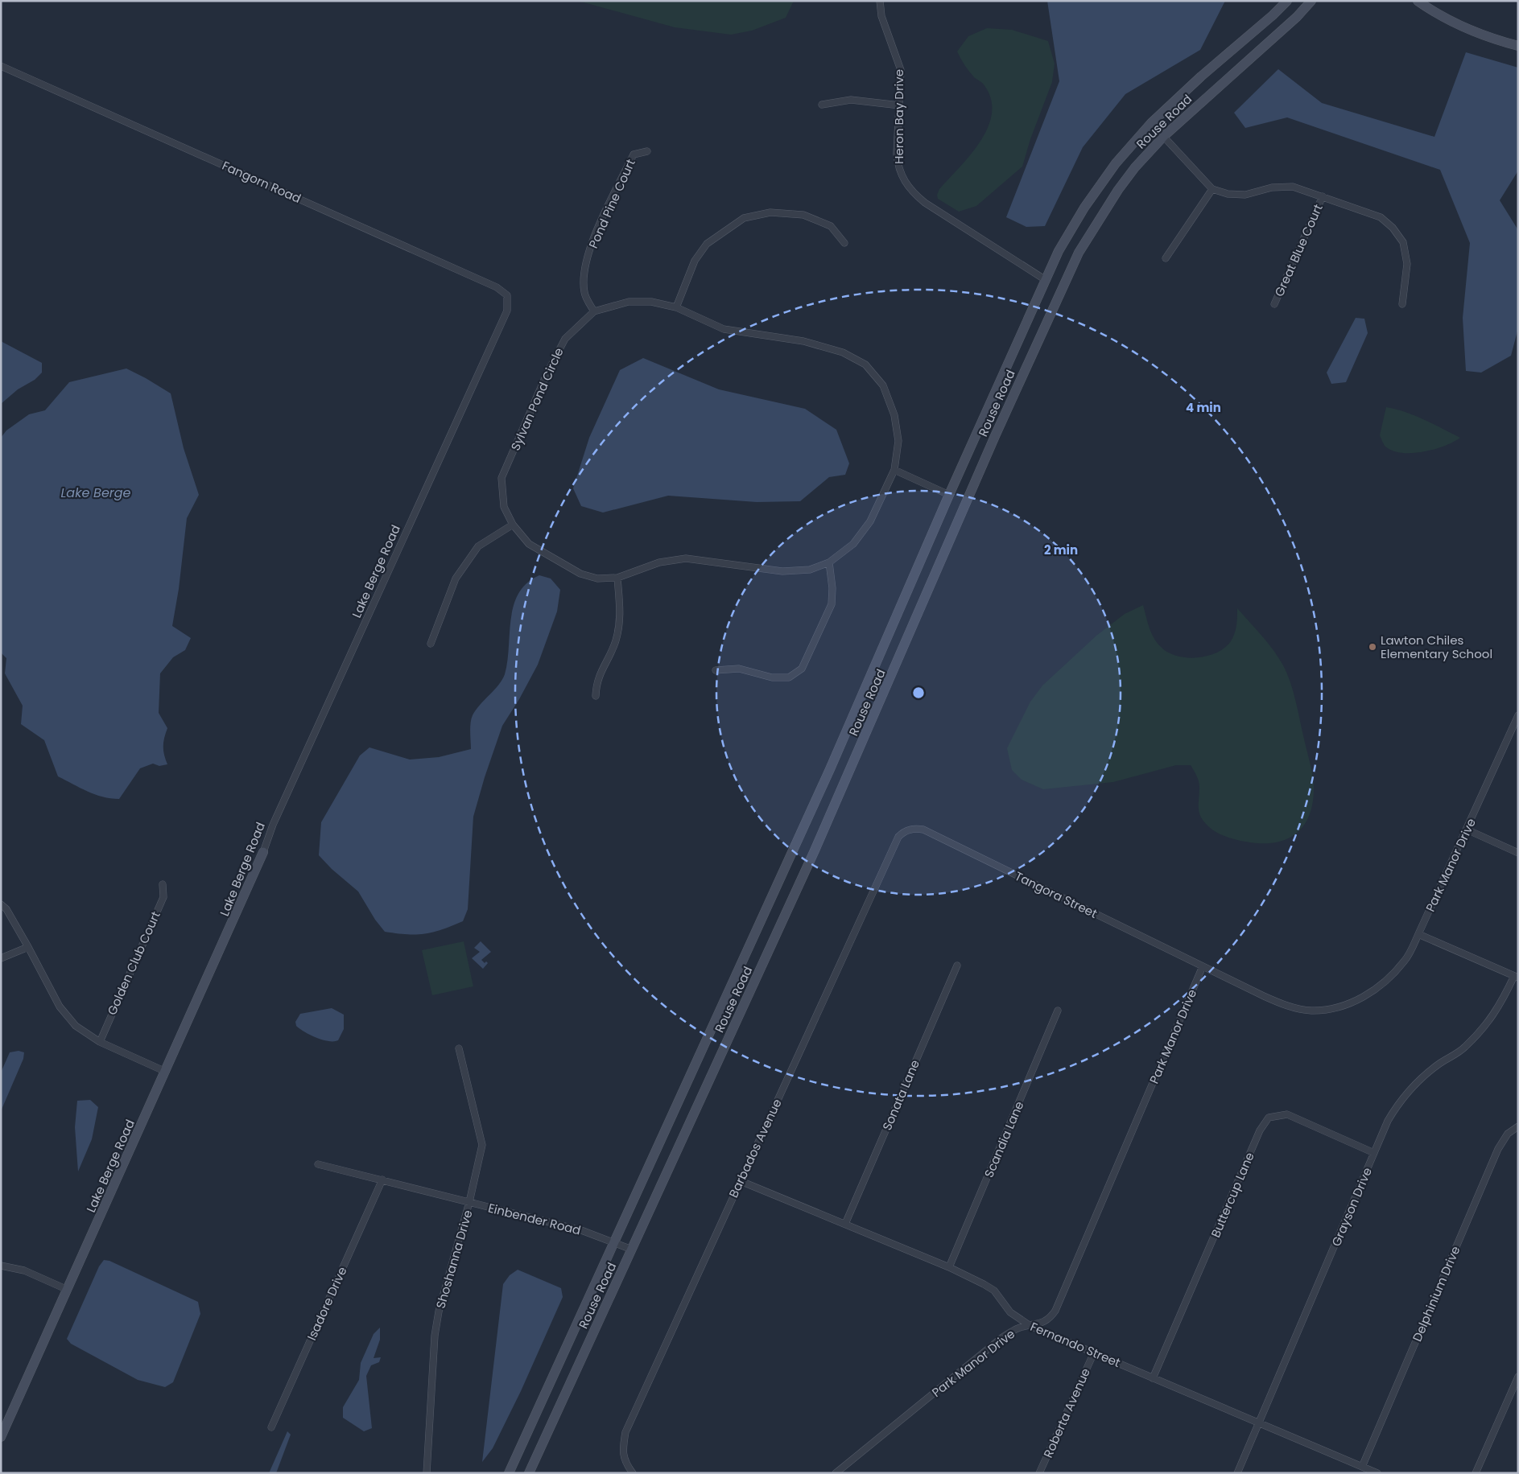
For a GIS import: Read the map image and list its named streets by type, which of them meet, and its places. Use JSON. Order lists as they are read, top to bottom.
{
  "streets": {
    "street": [
      "Heron Bay Drive",
      "Rouse Road",
      "Fangorn Road",
      "Pond Pine Court",
      "Great Blue Court",
      "Sylvan Pond Circle",
      "Lake Berge Road",
      "Park Manor Drive",
      "Tangora Street",
      "Golden Club Court",
      "Sonata Lane",
      "Scandia Lane",
      "Barbados Avenue",
      "Buttercup Lane",
      "Grayson Drive",
      "Einbender Road",
      "Shoshanna Drive",
      "Delphinium Drive",
      "Isadore Drive",
      "Fernando Street",
      "Roberta Avenue"
    ]
  },
  "crossings": [
    ["Heron Bay Drive", "Rouse Road"],
    ["Rouse Road", "Einbender Road"],
    ["Fangorn Road", "Lake Berge Road"],
    ["Pond Pine Court", "Sylvan Pond Circle"],
    ["Park Manor Drive", "Tangora Street"],
    ["Park Manor Drive", "Fernando Street"],
    ["Tangora Street", "Barbados Avenue"],
    ["Sonata Lane", "Fernando Street"],
    ["Scandia Lane", "Fernando Street"],
    ["Barbados Avenue", "Fernando Street"],
    ["Buttercup Lane", "Grayson Drive"],
    ["Buttercup Lane", "Fernando Street"],
    ["Grayson Drive", "Fernando Street"],
    ["Einbender Road", "Shoshanna Drive"],
    ["Einbender Road", "Isadore Drive"],
    ["Delphinium Drive", "Fernando Street"],
    ["Fernando Street", "Roberta Avenue"]
  ],
  "water": ["Lake Berge"],
  "places": ["Lawton Chiles Elementary School"],
  "rings": ["4 min", "2 min"]
}
